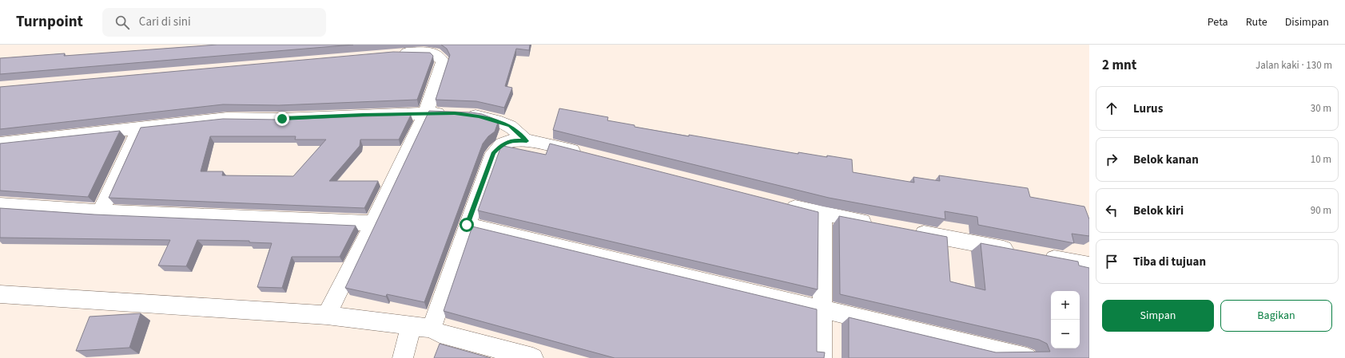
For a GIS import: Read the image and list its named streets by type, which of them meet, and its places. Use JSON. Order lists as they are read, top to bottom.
{
  "page": {
    "header": "Turnpoint",
    "search": "Cari di sini",
    "nav": ["Peta", "Rute", "Disimpan"],
    "heading": ["2 mnt", "Jalan kaki · 130 m"],
    "list": [
      ["Lurus", "30 m"],
      ["Belok kanan", "10 m"],
      ["Belok kiri", "90 m"],
      "Tiba di tujuan"
    ],
    "buttons": ["Simpan", "Bagikan"],
    "map_buttons": ["+", "−"]
  }
}
